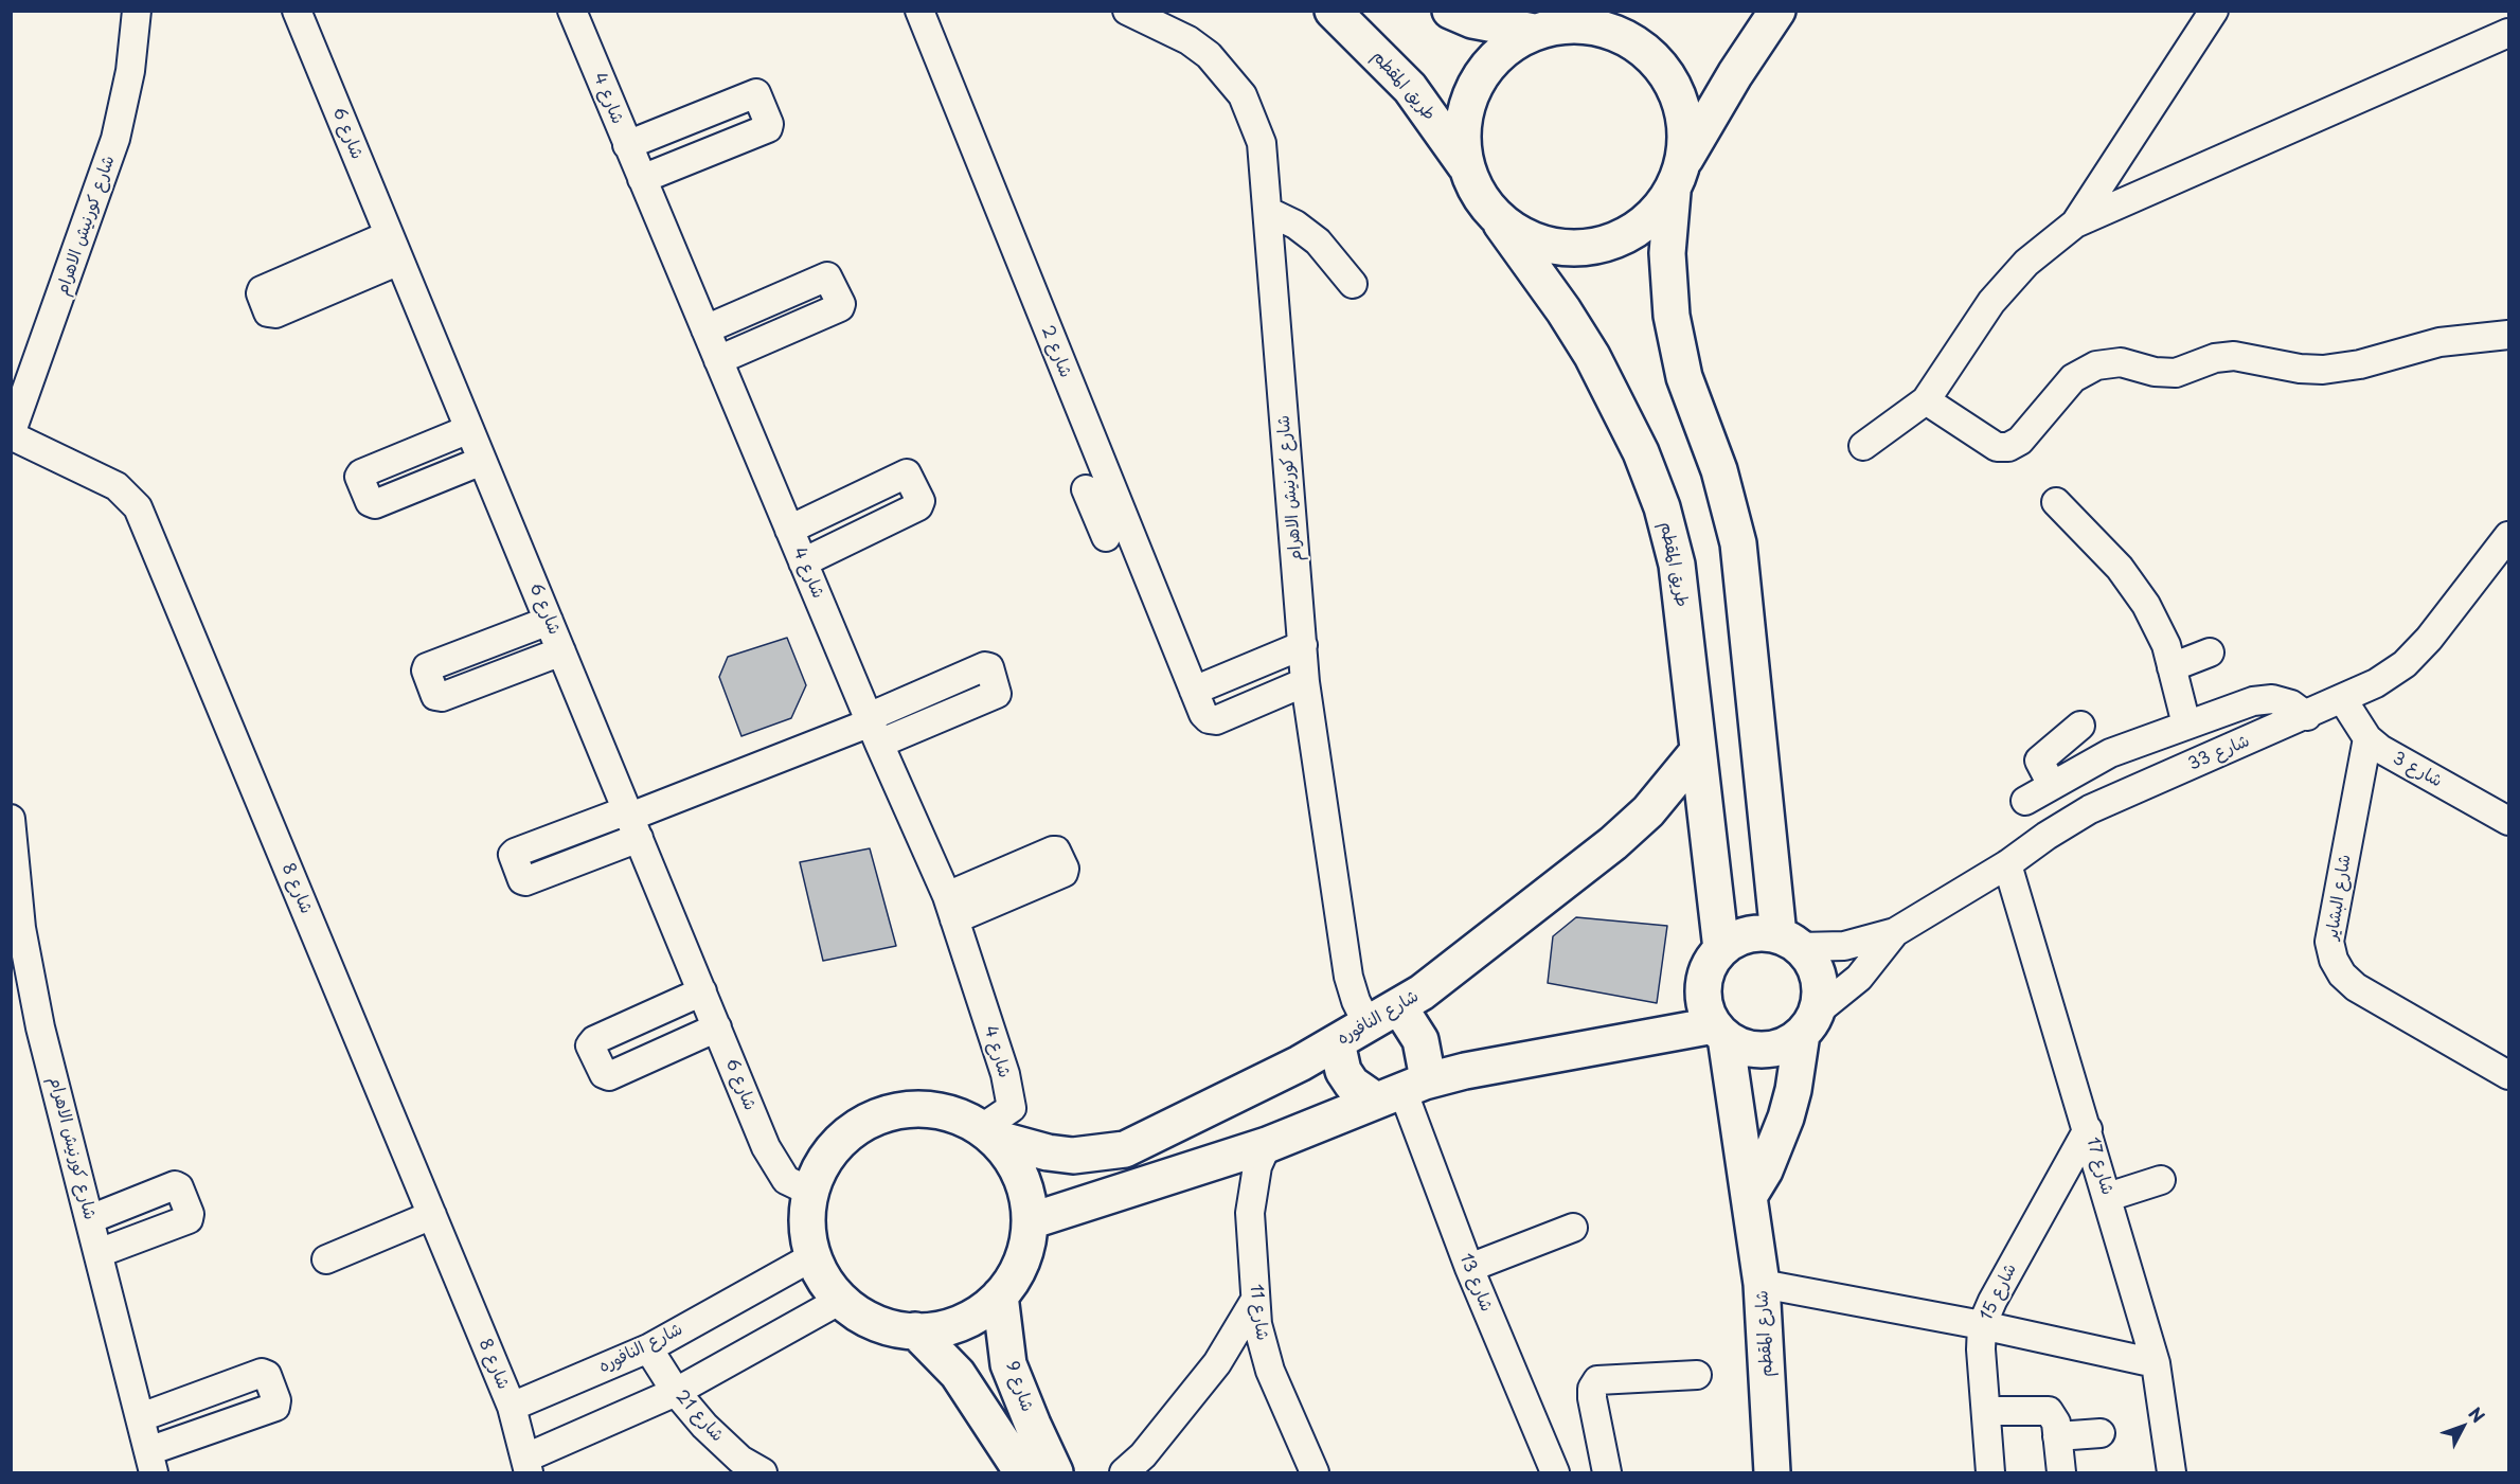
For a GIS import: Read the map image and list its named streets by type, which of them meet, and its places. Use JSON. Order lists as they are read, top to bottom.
{
  "streets": {
    "main road": [
      "طريق المقطم",
      "شارع النافوره",
      "شارع المقطم",
      "شارع 9"
    ],
    "street": [
      "شارع 4",
      "شارع 6",
      "شارع كورنيش الاهرام",
      "شارع 2",
      "شارع 33",
      "شارع 3",
      "شارع 8",
      "شارع البشاير",
      "شارع 17",
      "شارع 13",
      "شارع 15",
      "شارع 11",
      "شارع 21"
    ]
  },
  "crossings": [
    ["طريق المقطم", "شارع 33"],
    ["طريق المقطم", "شارع النافوره"],
    ["طريق المقطم", "شارع المقطم"],
    ["شارع 4", "شارع 6"],
    ["شارع 4", "شارع النافوره"],
    ["شارع 4", "شارع 9"],
    ["شارع 6", "شارع النافوره"],
    ["شارع 6", "شارع 9"],
    ["شارع كورنيش الاهرام", "شارع 2"],
    ["شارع كورنيش الاهرام", "شارع 8"],
    ["شارع كورنيش الاهرام", "شارع النافوره"],
    ["شارع كورنيش الاهرام", "شارع 13"],
    ["شارع 33", "شارع 3"],
    ["شارع 33", "شارع 17"],
    ["شارع 33", "شارع المقطم"],
    ["شارع 3", "شارع البشاير"],
    ["شارع 8", "شارع النافوره"],
    ["شارع النافوره", "شارع 13"],
    ["شارع النافوره", "شارع 9"],
    ["شارع النافوره", "شارع 21"],
    ["شارع 17", "شارع 15"]
  ],
  "north": "top right"
}
